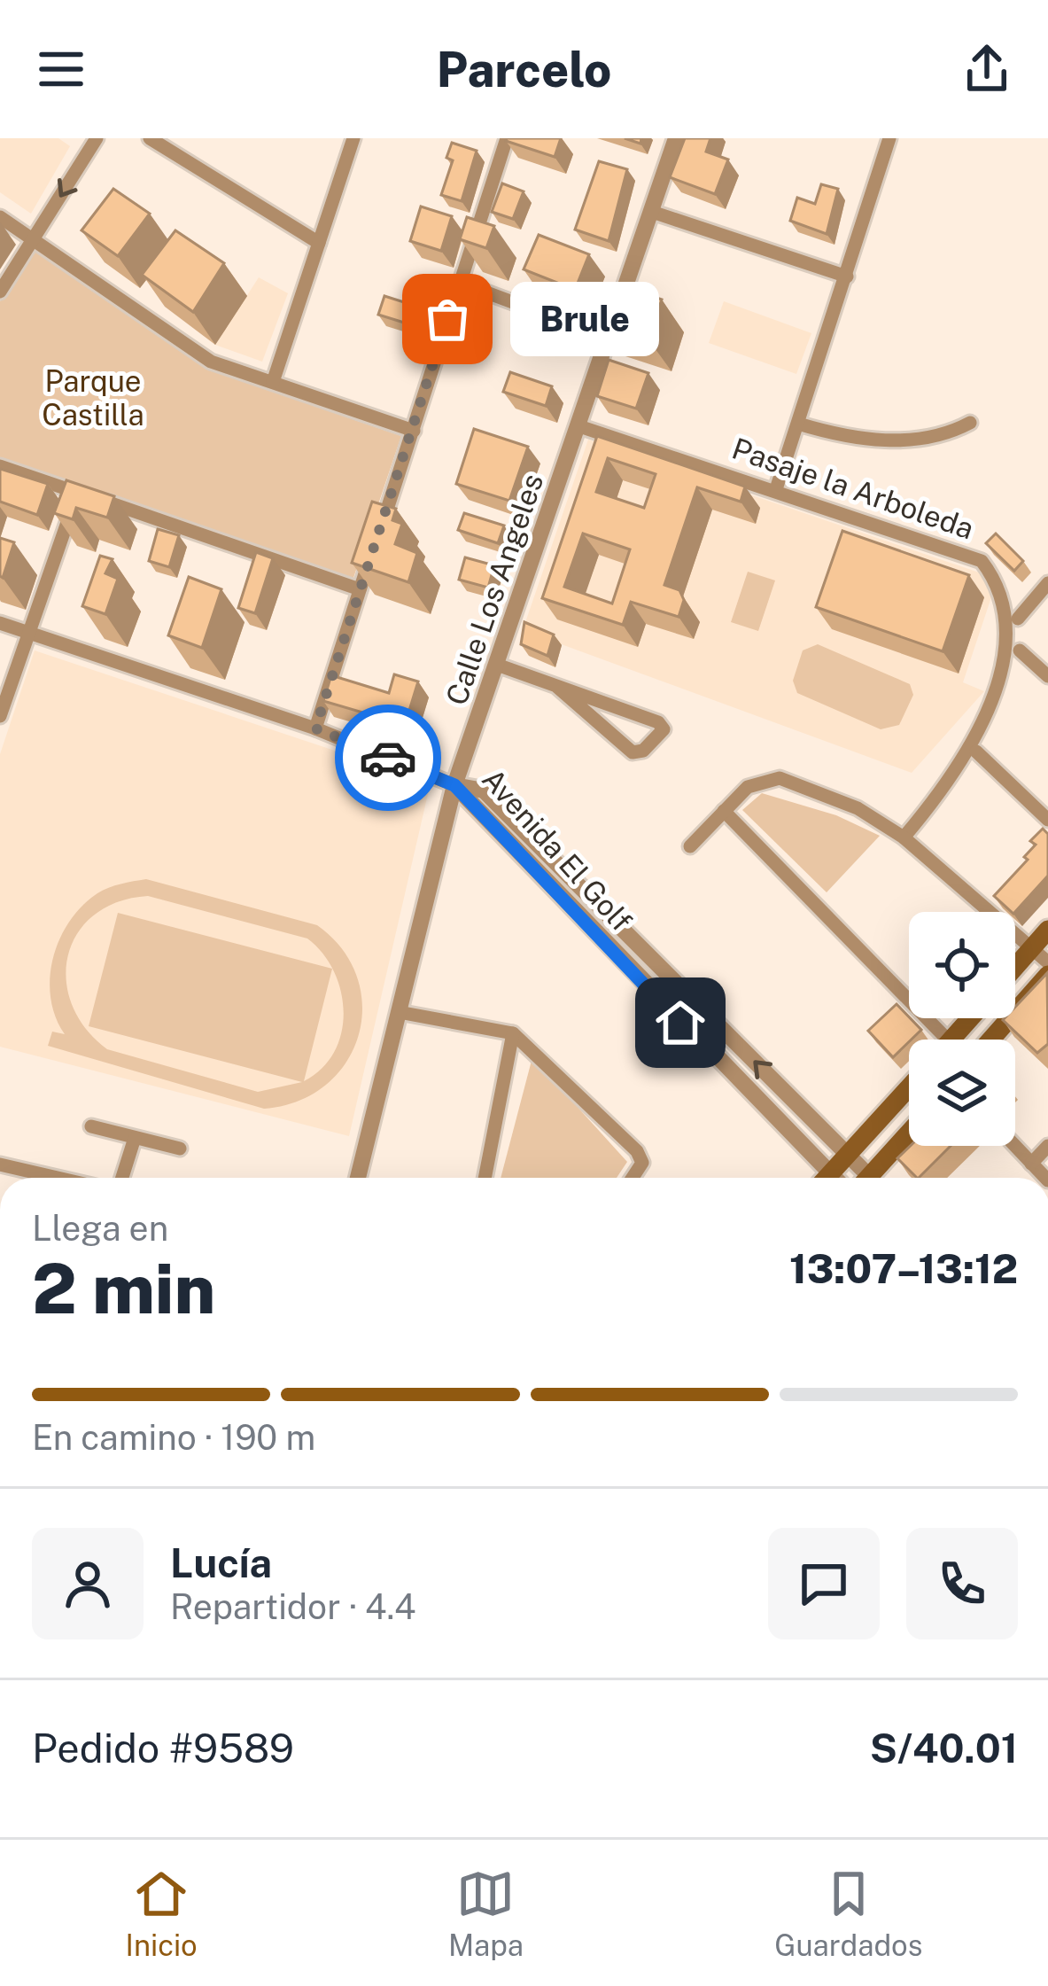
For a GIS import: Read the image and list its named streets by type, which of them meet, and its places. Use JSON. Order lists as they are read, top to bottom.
{
  "streets": {
    "street": ["Pasaje la Arboleda", "Calle Los Angeles", "Avenida El Golf"]
  },
  "crossings": [
    ["Pasaje la Arboleda", "Calle Los Angeles"],
    ["Calle Los Angeles", "Avenida El Golf"]
  ],
  "parks": ["Parque Castilla"],
  "places": ["Brule"],
  "page": {
    "header": "Parcelo",
    "bubble": "Brule",
    "heading": ["2 min", "Llega en", "13:07–13:12"],
    "panel": [
      "Lucía",
      "Repartidor · 4.4",
      "Pedido #9589",
      "S/40.01"
    ],
    "bar": "En camino · 190 m",
    "tabs": ["Inicio", "Mapa", "Guardados"]
  }
}
